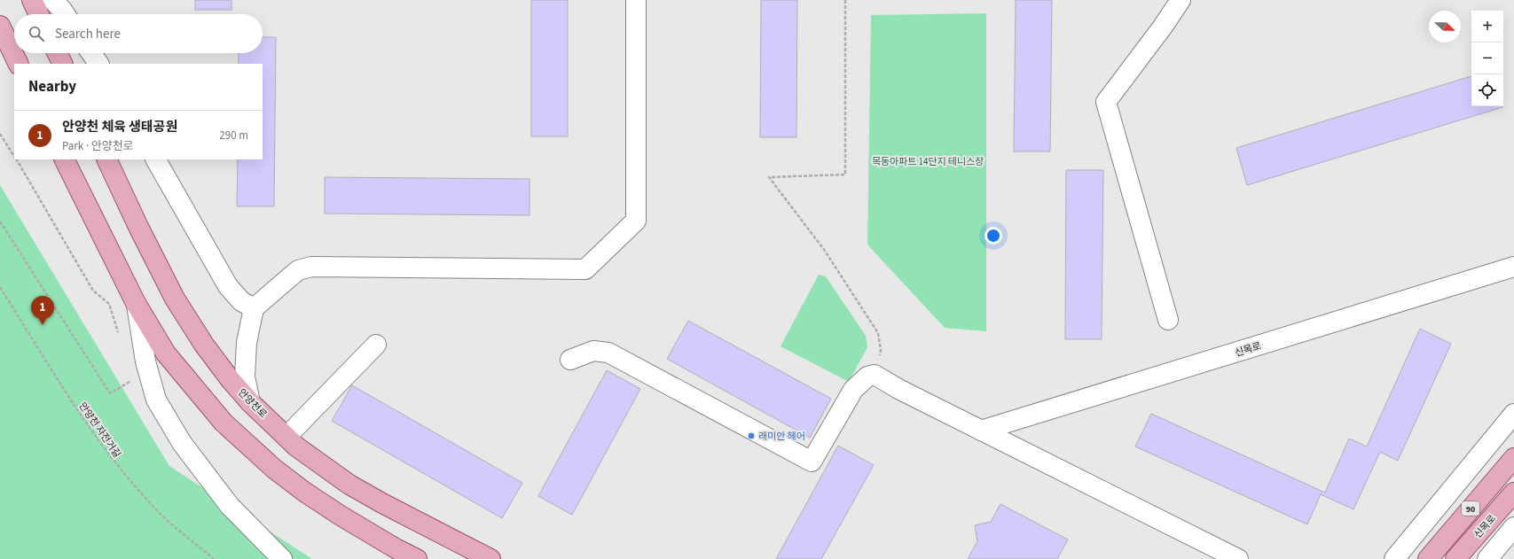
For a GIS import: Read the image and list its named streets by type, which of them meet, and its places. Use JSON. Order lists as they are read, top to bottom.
{
  "streets": {
    "main road": ["신목로", "안양천로", "90"],
    "path": ["안양천 자전거길"]
  },
  "parks": ["목동아파트 14단지 테니스장"],
  "places": ["래미안 헤어"],
  "north": "right",
  "page": {
    "map_buttons": ["+", "−"],
    "search": "Search here",
    "heading": "Nearby",
    "list": [
      {
        "mark": "1",
        "name": "안양천 체육 생태공원",
        "note": "Park · 안양천로",
        "value": "290 m"
      }
    ],
    "pins": "1"
  }
}
